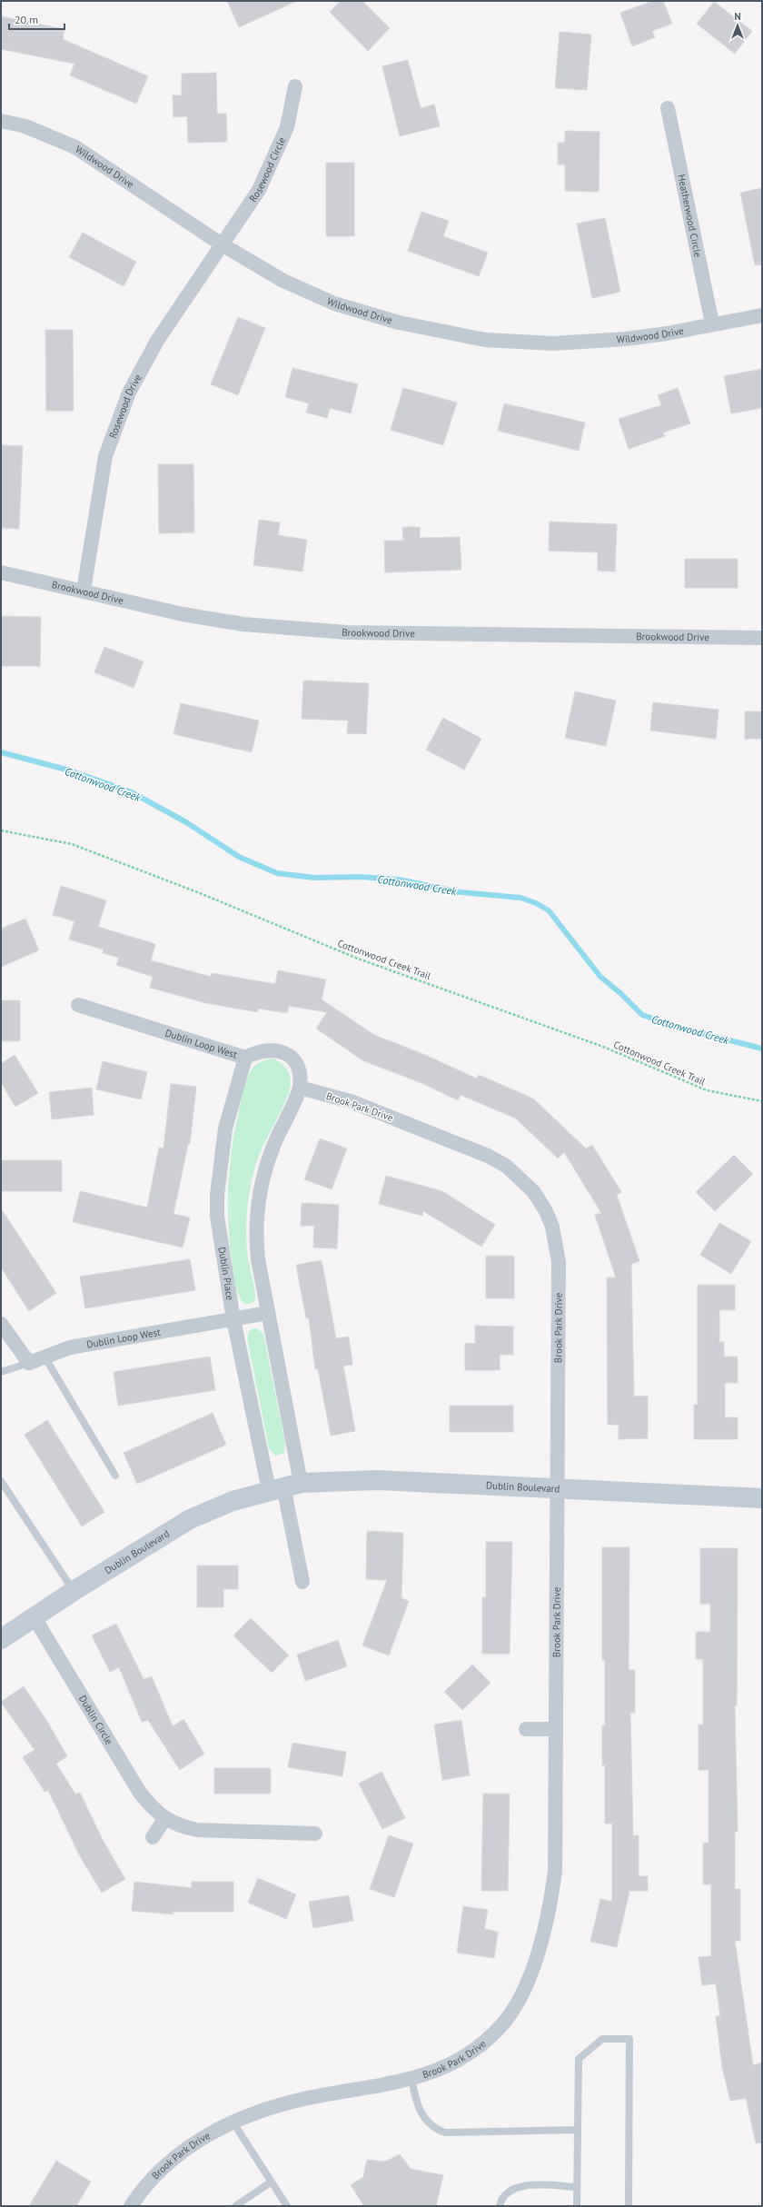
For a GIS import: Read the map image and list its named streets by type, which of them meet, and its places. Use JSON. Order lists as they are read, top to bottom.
{
  "streets": {
    "main road": ["Dublin Boulevard"],
    "street": [
      "Wildwood Drive",
      "Rosewood Circle",
      "Heatherwood Circle",
      "Rosewood Drive",
      "Brookwood Drive",
      "Dublin Loop West",
      "Brook Park Drive",
      "Dublin Place",
      "Dublin Circle"
    ],
    "path": ["Cottonwood Creek Trail"]
  },
  "crossings": [
    ["Wildwood Drive", "Rosewood Circle"],
    ["Wildwood Drive", "Heatherwood Circle"],
    ["Wildwood Drive", "Rosewood Drive"],
    ["Rosewood Circle", "Rosewood Drive"],
    ["Rosewood Drive", "Brookwood Drive"],
    ["Dublin Loop West", "Brook Park Drive"],
    ["Dublin Loop West", "Dublin Place"],
    ["Brook Park Drive", "Dublin Boulevard"],
    ["Dublin Place", "Dublin Boulevard"],
    ["Dublin Boulevard", "Dublin Circle"]
  ],
  "water": ["Cottonwood Creek"],
  "scale_bar": "20 m",
  "north": "top"
}
